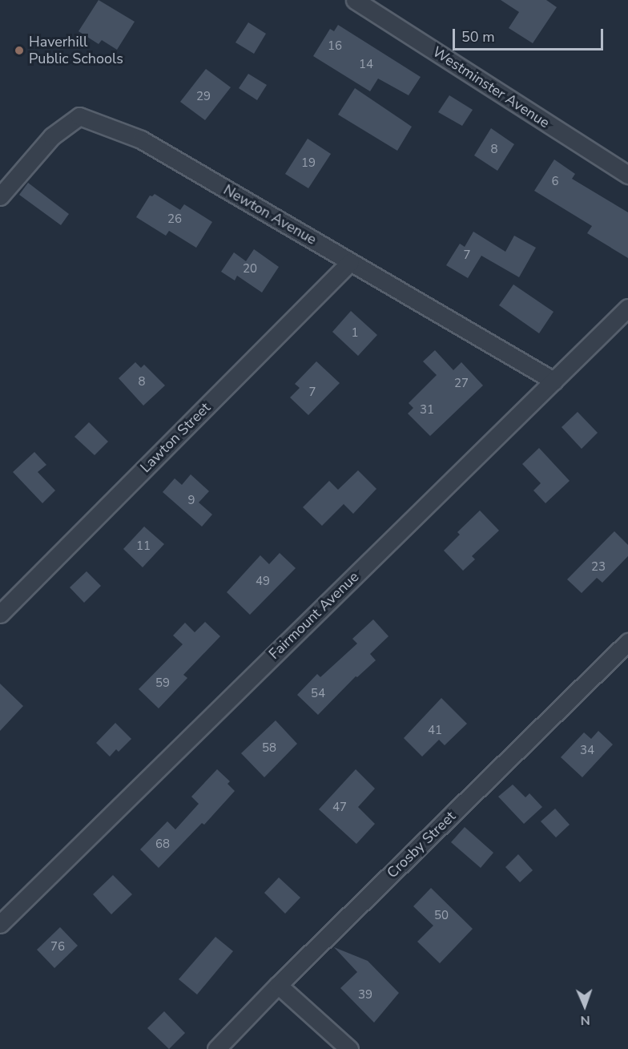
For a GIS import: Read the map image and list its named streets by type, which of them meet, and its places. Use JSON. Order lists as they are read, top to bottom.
{
  "streets": {
    "street": [
      "Westminster Avenue",
      "Newton Avenue",
      "Lawton Street",
      "Fairmount Avenue",
      "Crosby Street"
    ]
  },
  "crossings": [
    ["Newton Avenue", "Lawton Street"],
    ["Newton Avenue", "Fairmount Avenue"]
  ],
  "places": ["Haverhill Public Schools"],
  "house_numbers": [
    "16",
    "14",
    "29",
    "8",
    "19",
    "6",
    "26",
    "7",
    "20",
    "1",
    "8",
    "27",
    "7",
    "31",
    "9",
    "11",
    "23",
    "49",
    "59",
    "54",
    "41",
    "58",
    "34",
    "47",
    "68",
    "50",
    "76",
    "39"
  ],
  "scale_bar": "50 m",
  "north": "bottom"
}
